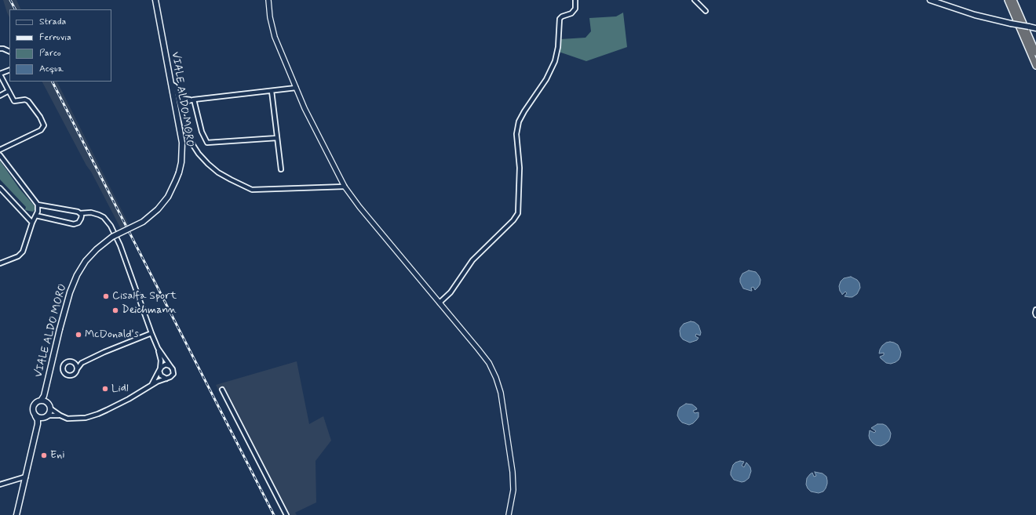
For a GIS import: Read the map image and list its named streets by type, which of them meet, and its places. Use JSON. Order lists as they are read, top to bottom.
{
  "streets": {
    "main road": ["VIALE ALDO MORO"]
  },
  "places": [
    "Cisalfa Sport",
    "Deichmann",
    "McDonald's",
    "Lidl",
    "Eni"
  ],
  "legend": [
    "Strada",
    "Ferrovia",
    "Parco",
    "Acqua"
  ]
}
